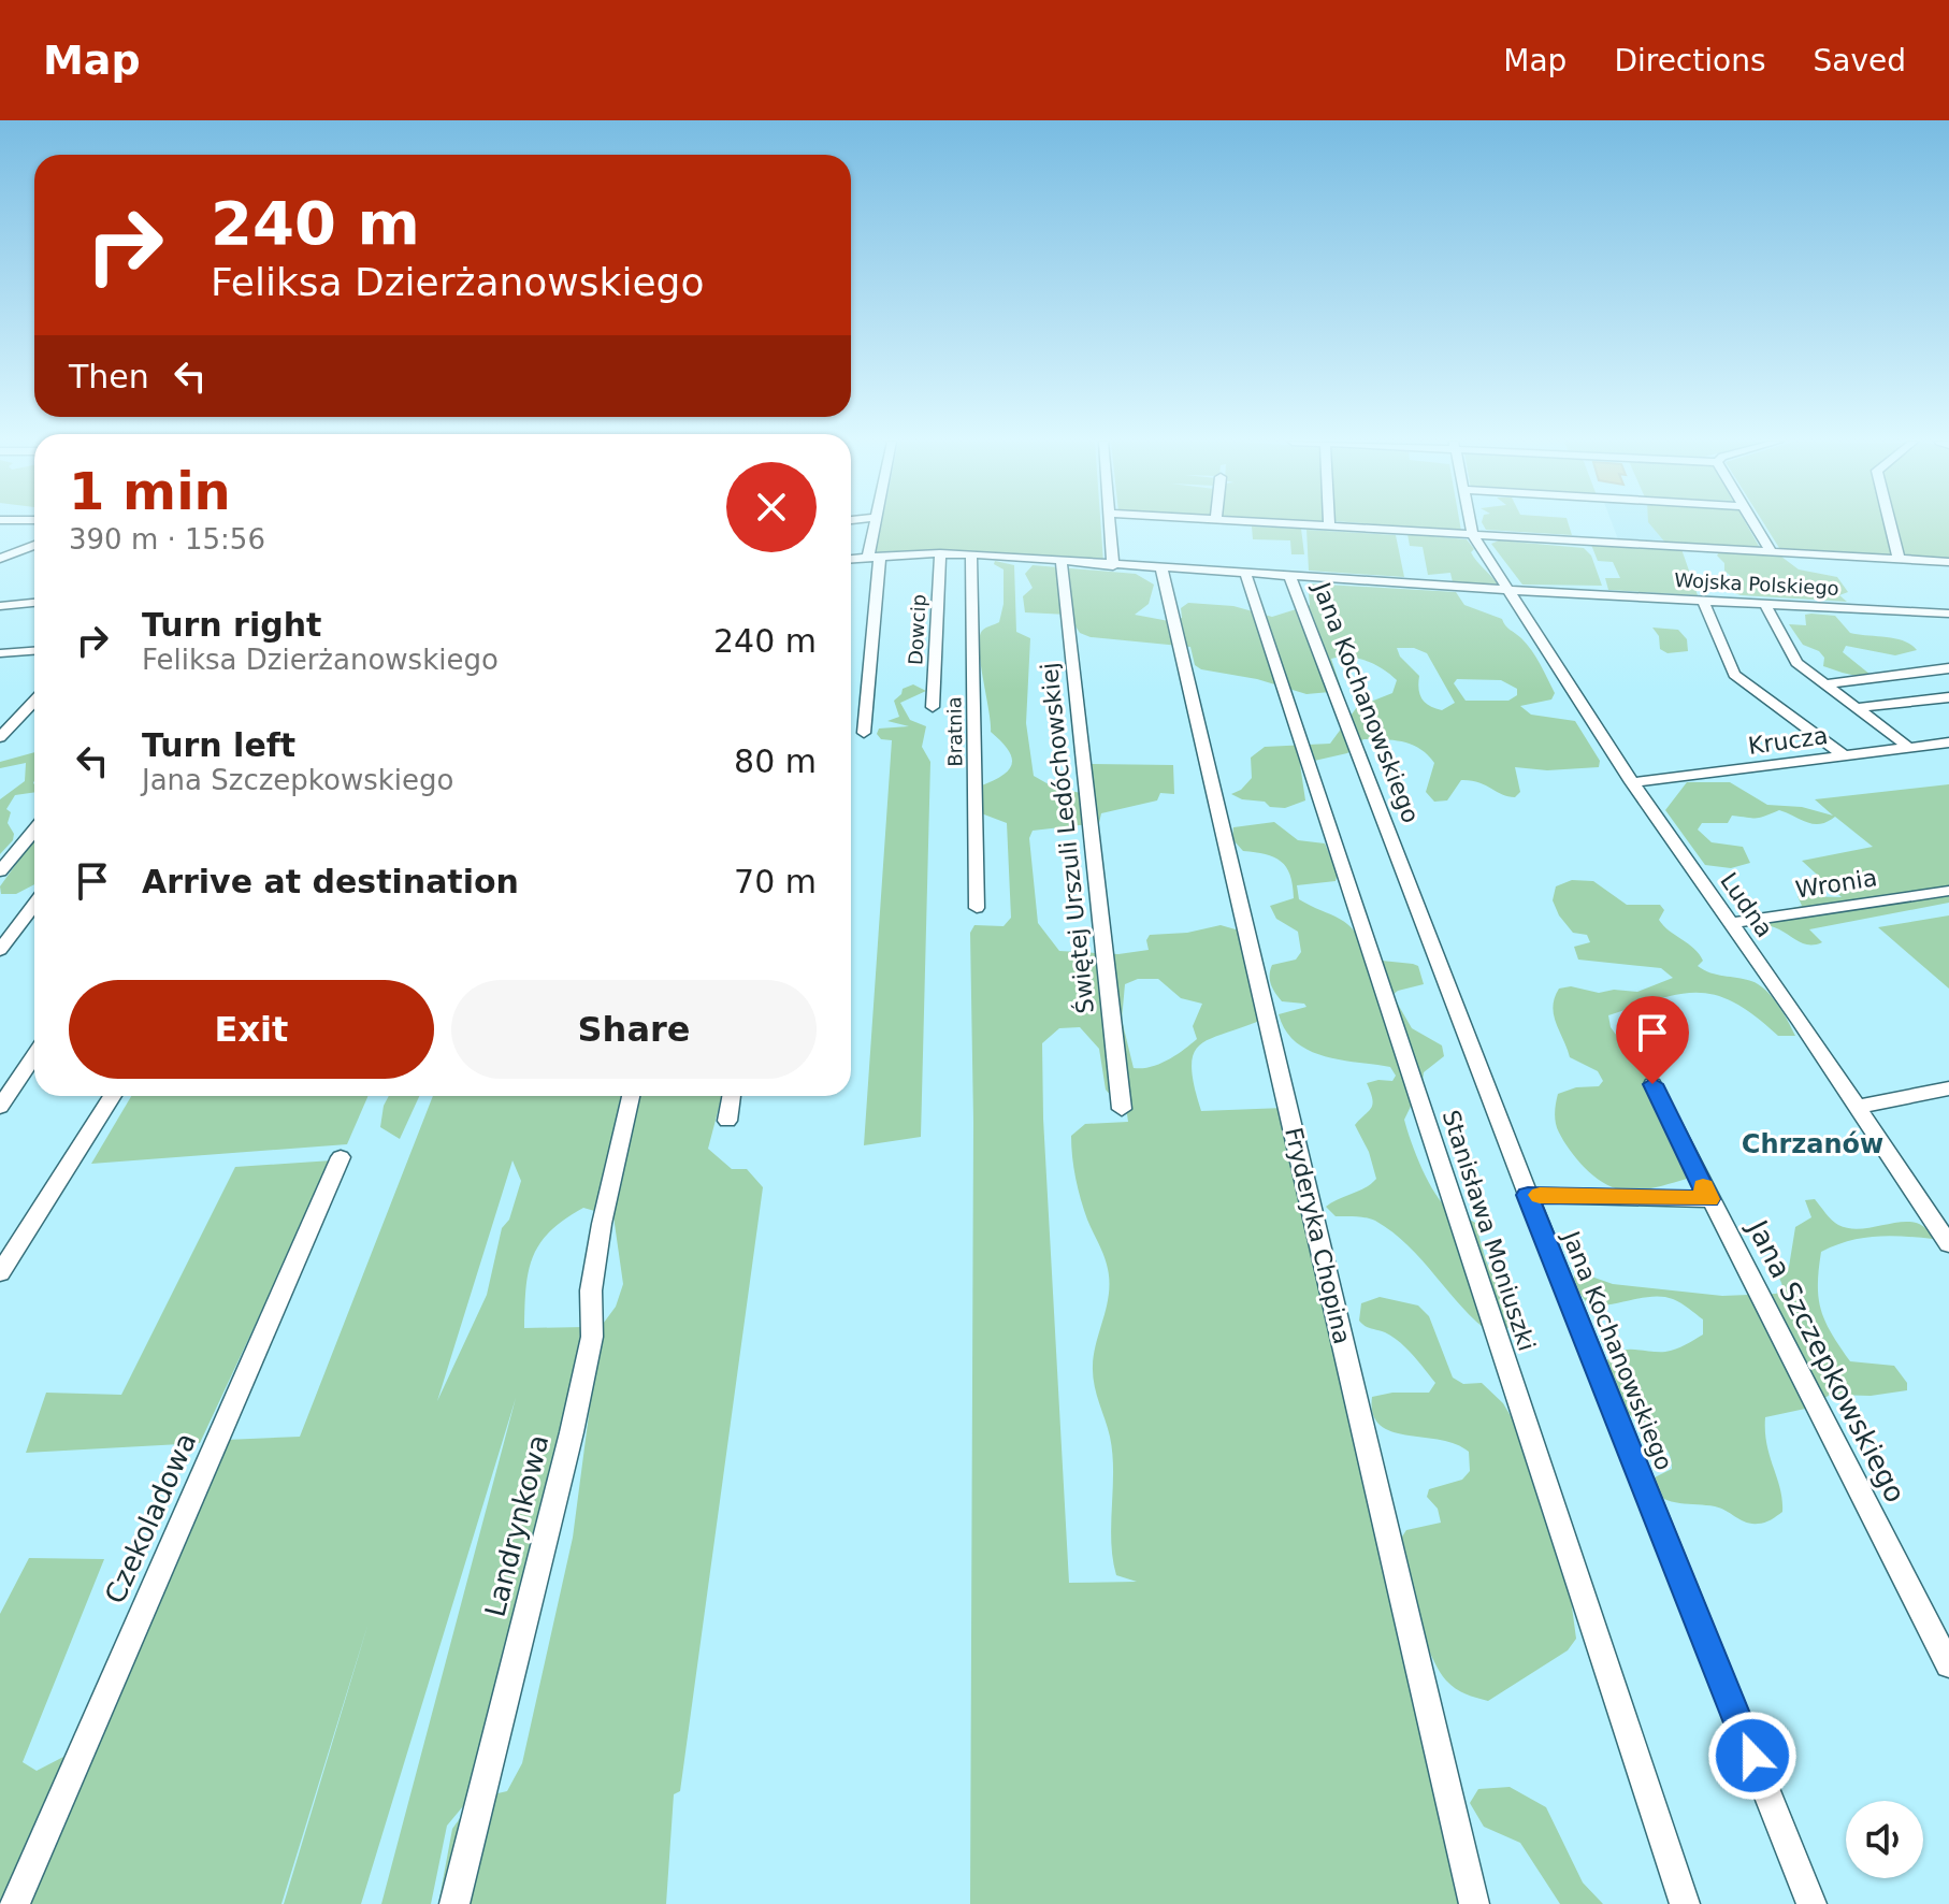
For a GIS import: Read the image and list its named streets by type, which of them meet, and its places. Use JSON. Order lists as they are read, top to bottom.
{
  "streets": {
    "street": [
      "Wojska Polskiego",
      "Dowcip",
      "Jana Kochanowskiego",
      "Bratnia",
      "Krucza",
      "Świętej Urszuli Ledóchowskiej",
      "Wronia",
      "Ludna",
      "Stanisława Moniuszki",
      "Fryderyka Chopina",
      "Jana Szczepkowskiego",
      "Czekoladowa",
      "Landrynkowa"
    ]
  },
  "crossings": [
    ["Wojska Polskiego", "Dowcip"],
    ["Wojska Polskiego", "Jana Kochanowskiego"],
    ["Wojska Polskiego", "Bratnia"],
    ["Wojska Polskiego", "Świętej Urszuli Ledóchowskiej"],
    ["Wojska Polskiego", "Ludna"],
    ["Wojska Polskiego", "Stanisława Moniuszki"],
    ["Wojska Polskiego", "Fryderyka Chopina"],
    ["Krucza", "Ludna"],
    ["Wronia", "Ludna"]
  ],
  "districts": ["Chrzanów"],
  "page": {
    "header": "Map",
    "nav": ["Map", "Directions", "Saved"],
    "turn": ["240 m", "Feliksa Dzierżanowskiego"],
    "then": "Then",
    "heading": ["1 min", "390 m · 15:56"],
    "list": [
      {
        "name": "Turn right",
        "note": "Feliksa Dzierżanowskiego",
        "value": "240 m"
      },
      {
        "name": "Turn left",
        "note": "Jana Szczepkowskiego",
        "value": "80 m"
      },
      {
        "name": "Arrive at destination",
        "value": "70 m"
      }
    ],
    "buttons": ["Exit", "Share"]
  }
}
